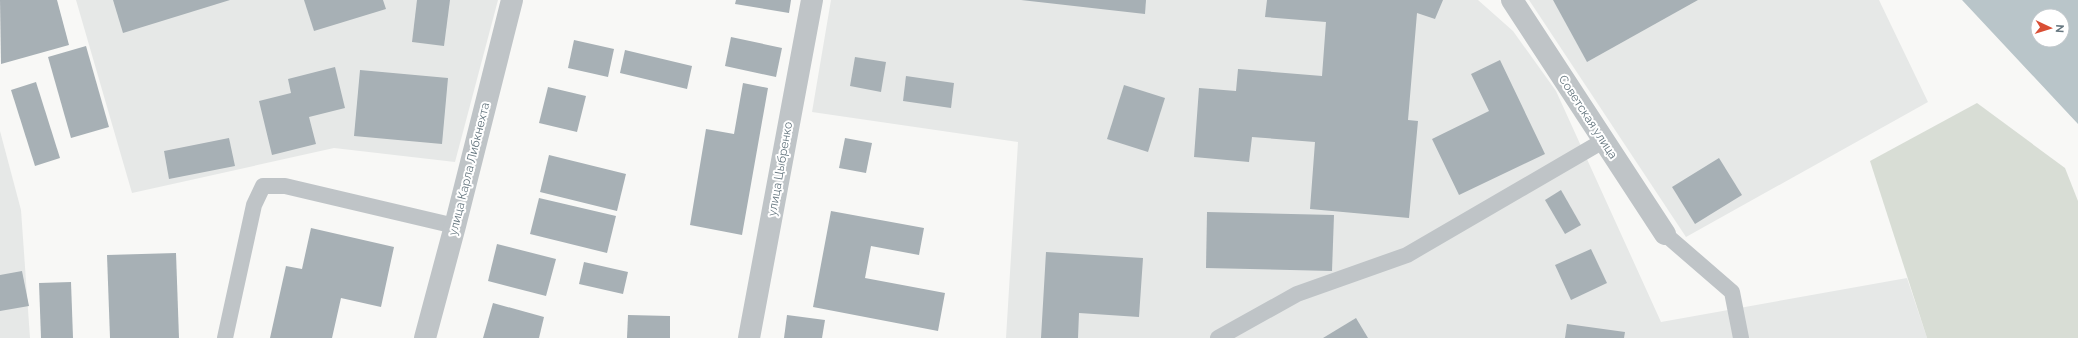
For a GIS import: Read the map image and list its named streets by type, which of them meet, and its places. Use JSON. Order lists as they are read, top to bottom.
{
  "streets": {
    "street": ["Советская улица", "улица Карла Либкнехта", "улица Цыбренко"]
  },
  "north": "right"
}
